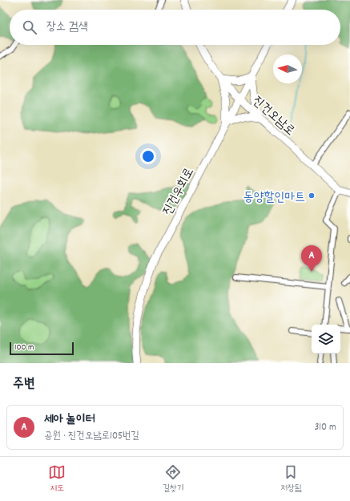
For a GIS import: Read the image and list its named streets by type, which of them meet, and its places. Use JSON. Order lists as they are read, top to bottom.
{
  "streets": {
    "street": ["진건오남로", "진건우회로"]
  },
  "crossings": [
    ["진건오남로", "진건우회로"]
  ],
  "places": ["동양할인마트"],
  "scale_bar": "100 m",
  "north": "left",
  "page": {
    "search": "장소 검색",
    "pins": "A",
    "scale": "100 m",
    "heading": "주변",
    "list": [
      {
        "mark": "A",
        "name": "세아 놀이터",
        "note": "공원 · 진건오남로105번길",
        "value": "310 m"
      }
    ],
    "nav": ["지도", "길찾기", "저장됨"]
  }
}
